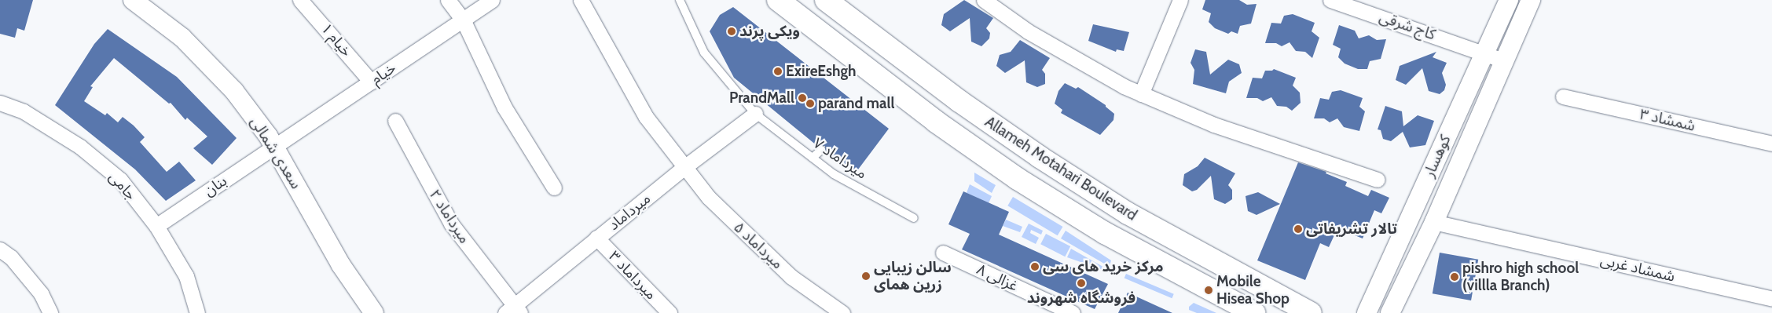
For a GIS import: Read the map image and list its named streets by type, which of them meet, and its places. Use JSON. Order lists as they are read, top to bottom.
{
  "streets": {
    "main road": ["Allameh Motahari Boulevard"],
    "street": [
      "کاج شرقی",
      "خیام ۱",
      "خیام",
      "شمشاد ۳",
      "سعدی شمالی",
      "کوهسار",
      "جامی",
      "بنان",
      "میرداماد",
      "میرداماد ۲",
      "میرداماد ۵",
      "شمشاد غربی",
      "میرداماد ۳",
      "غزالی ۸"
    ],
    "lane": ["میرداماد ۷"]
  },
  "crossings": [
    ["کاج شرقی", "کوهسار"],
    ["خیام ۱", "خیام"],
    ["خیام", "سعدی شمالی"],
    ["خیام", "بنان"],
    ["سعدی شمالی", "بنان"],
    ["کوهسار", "شمشاد غربی"],
    ["میرداماد ۷", "میرداماد"],
    ["جامی", "بنان"],
    ["میرداماد", "میرداماد ۲"],
    ["میرداماد", "میرداماد ۵"],
    ["میرداماد", "میرداماد ۳"]
  ],
  "places": [
    "ویکی پرند",
    "ExireEshgh",
    "PrandMall",
    "parand mall",
    "تالار تشریفاتی",
    "مرکز خرید های سی",
    "سالن زیبایی زرین همای",
    "pishro high school (villla Branch)",
    "فروشگاه شهروند",
    "Mobile Hisea Shop"
  ]
}
